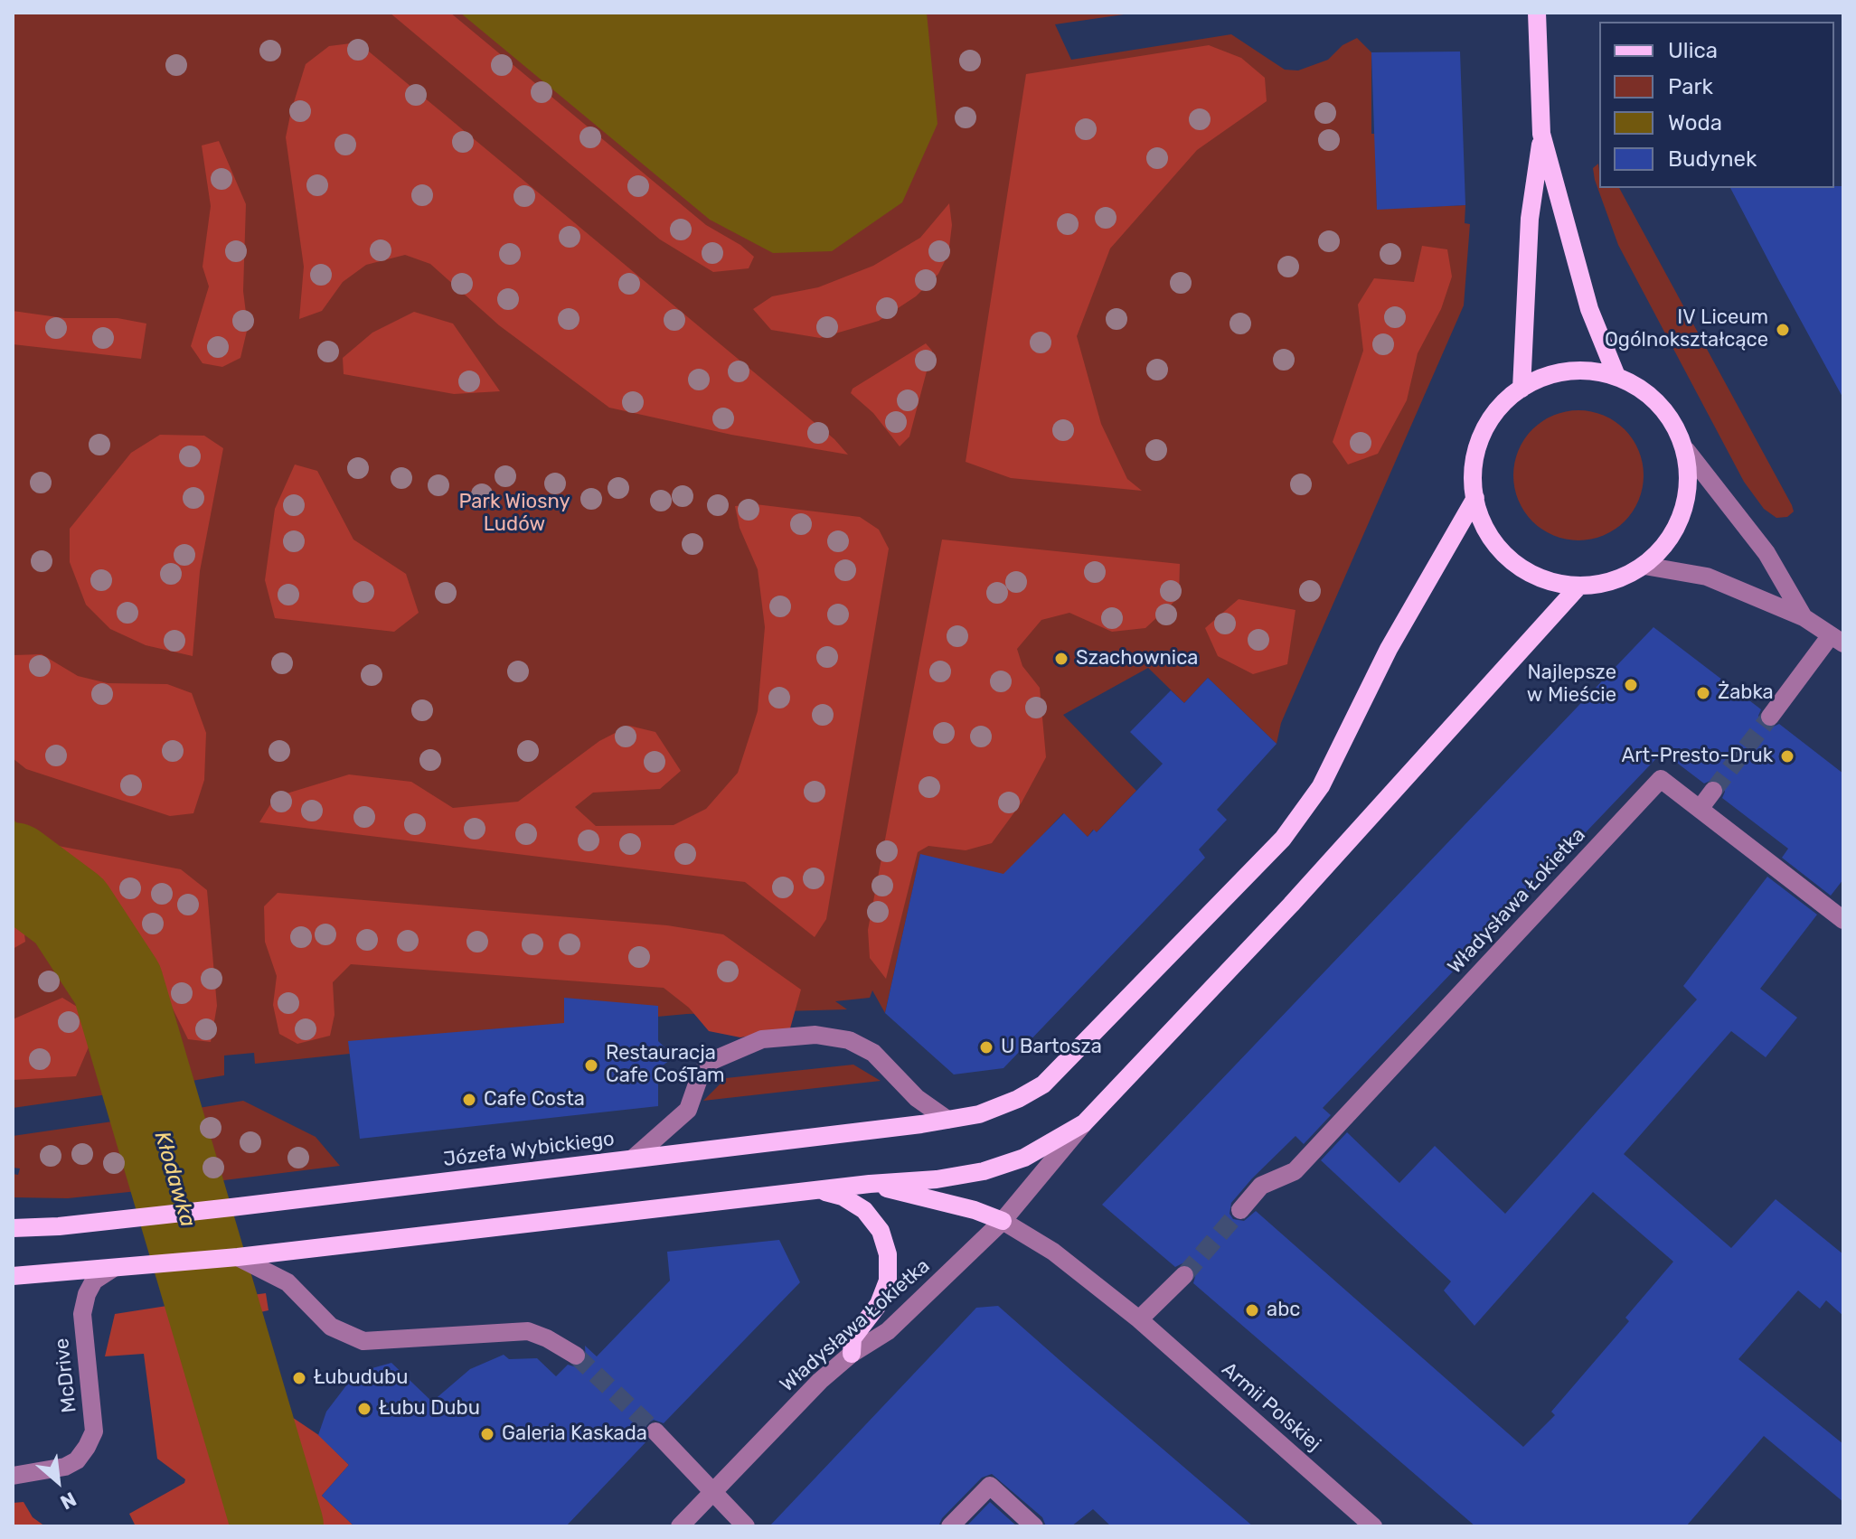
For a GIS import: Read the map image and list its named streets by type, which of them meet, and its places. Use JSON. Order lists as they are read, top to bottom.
{
  "streets": {
    "main road": ["Władysława Łokietka", "Józefa Wybickiego"],
    "street": ["McDrive", "Armii Polskiej"]
  },
  "crossings": [
    ["Władysława Łokietka", "Józefa Wybickiego"],
    ["Władysława Łokietka", "Armii Polskiej"]
  ],
  "water": ["Kłodawka"],
  "parks": ["Park Wiosny Ludów"],
  "places": [
    "IV Liceum Ogólnokształcące",
    "Szachownica",
    "Najlepsze w Mieście",
    "Żabka",
    "Art-Presto-Druk",
    "U Bartosza",
    "Restauracja Cafe CośTam",
    "Cafe Costa",
    "abc",
    "Łubudubu",
    "Łubu Dubu",
    "Galeria Kaskada"
  ],
  "legend": [
    "Ulica",
    "Park",
    "Woda",
    "Budynek"
  ],
  "north": "bottom right"
}
